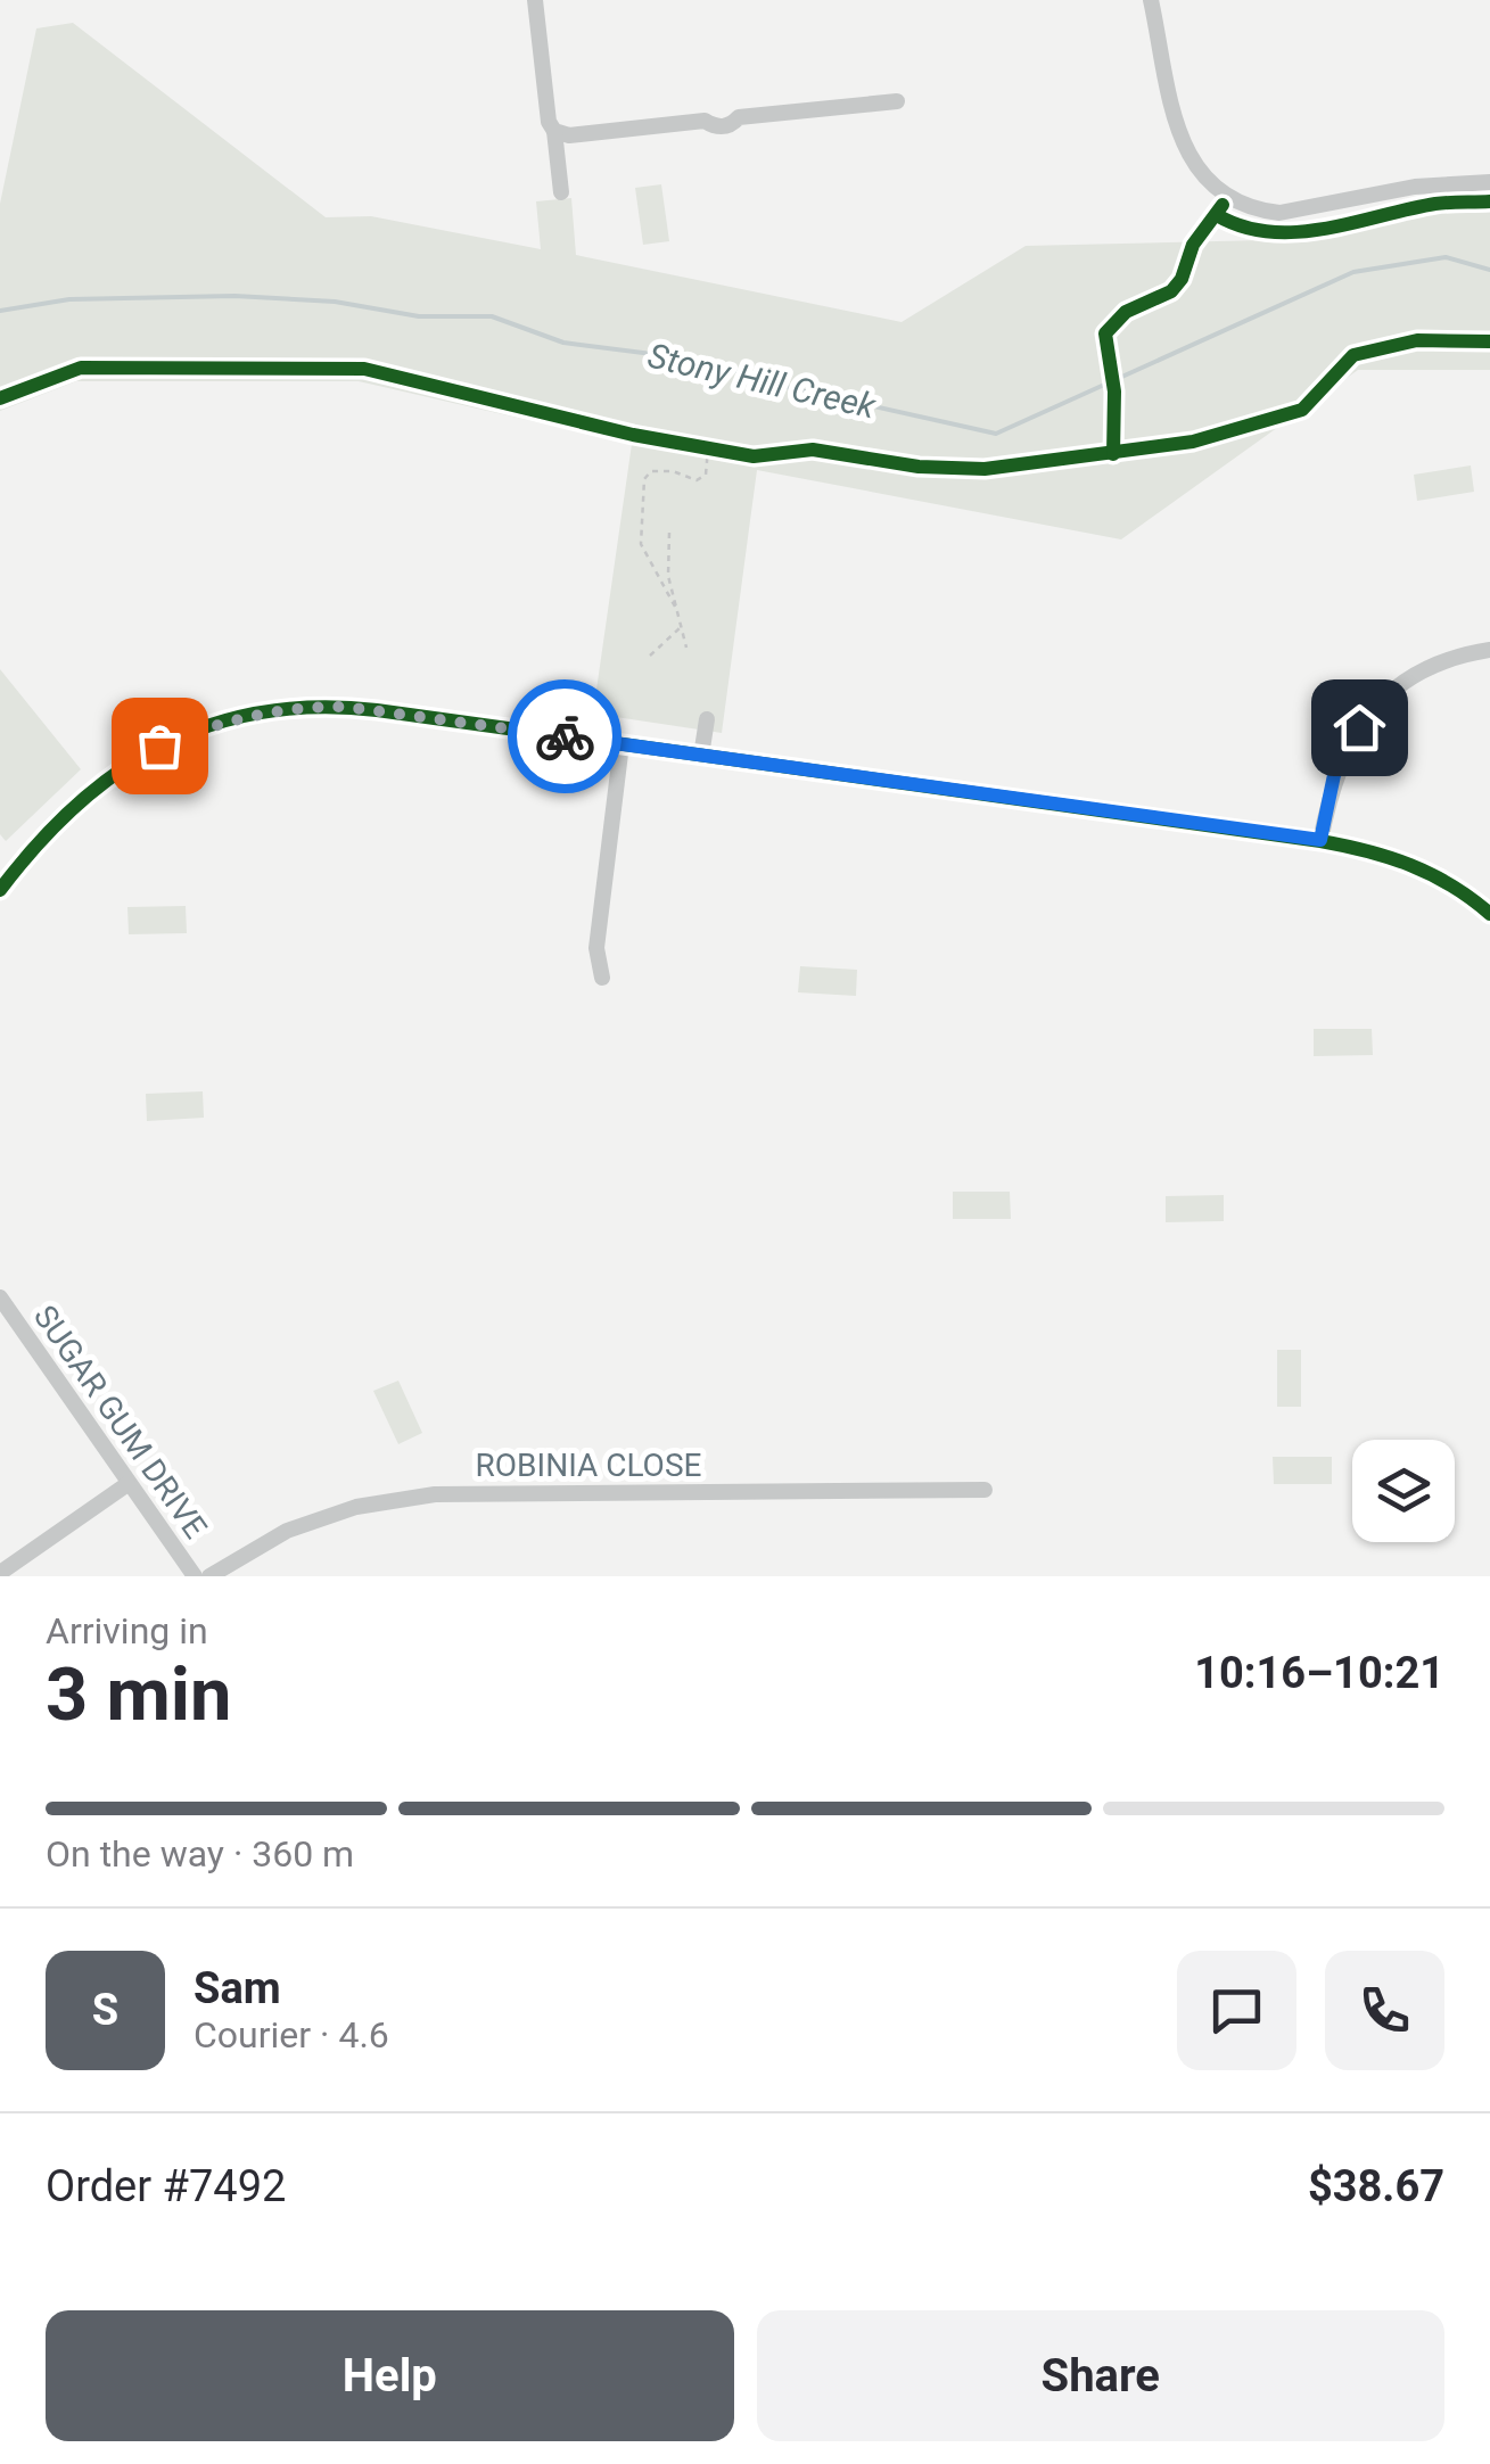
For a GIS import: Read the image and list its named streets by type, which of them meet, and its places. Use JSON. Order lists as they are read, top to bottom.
{
  "streets": {
    "street": ["SUGAR GUM DRIVE", "ROBINIA CLOSE"]
  },
  "water": ["Stony Hill Creek"],
  "page": {
    "heading": ["3 min", "Arriving in", "10:16–10:21"],
    "panel": [
      "Sam",
      "Courier · 4.6",
      "Order #7492",
      "$38.67"
    ],
    "bar": "On the way · 360 m",
    "round": "S",
    "buttons": ["Help", "Share"]
  }
}
